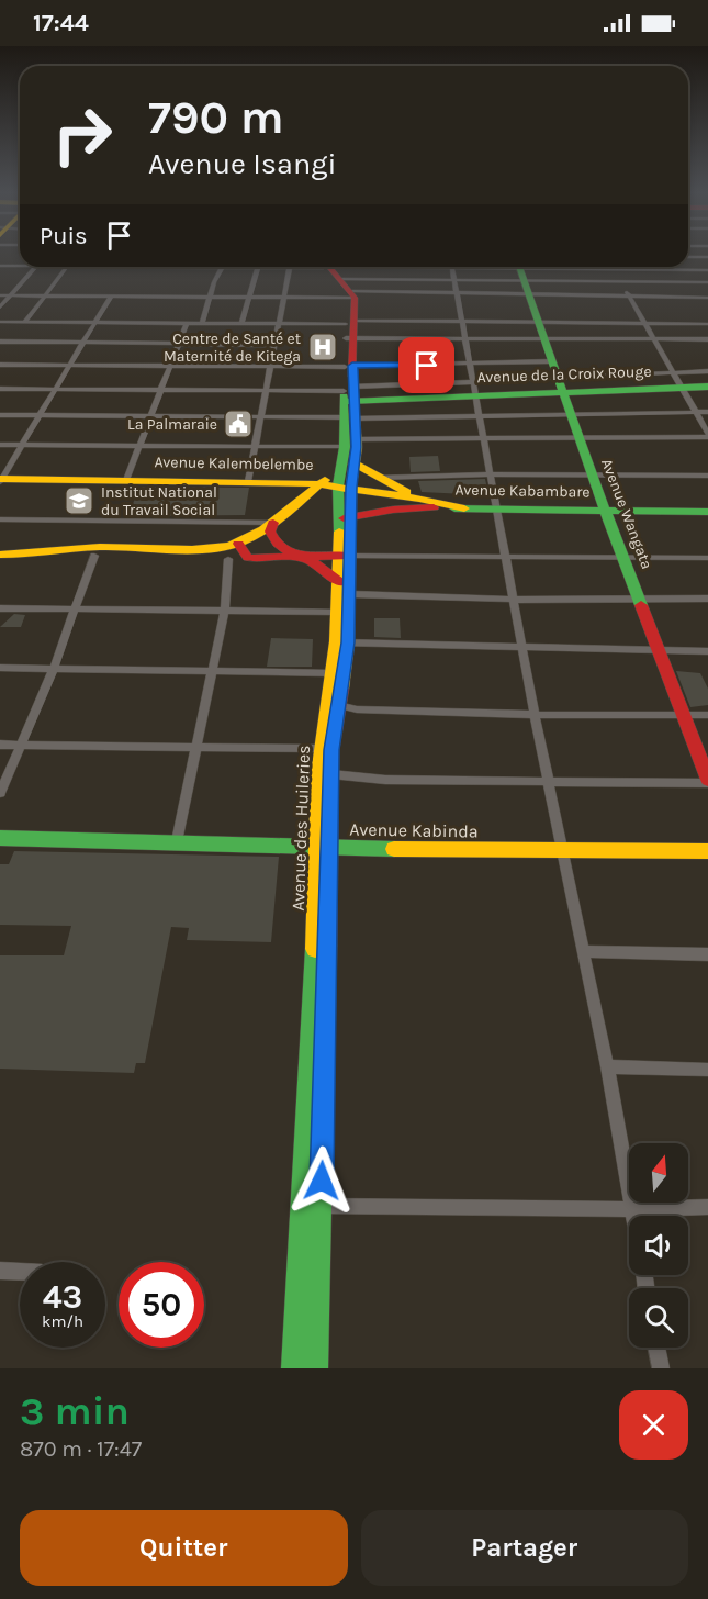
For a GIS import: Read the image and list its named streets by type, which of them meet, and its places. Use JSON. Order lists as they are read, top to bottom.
{
  "streets": {
    "main road": [
      "Avenue de la Croix Rouge",
      "Avenue Kalembelembe",
      "Avenue Kabambare",
      "Avenue Wangata",
      "Avenue des Huileries",
      "Avenue Kabinda"
    ]
  },
  "crossings": [
    ["Avenue de la Croix Rouge", "Avenue Wangata"],
    ["Avenue de la Croix Rouge", "Avenue des Huileries"],
    ["Avenue Kalembelembe", "Avenue Kabambare"],
    ["Avenue Kalembelembe", "Avenue des Huileries"],
    ["Avenue Kabambare", "Avenue Wangata"],
    ["Avenue Kabambare", "Avenue des Huileries"],
    ["Avenue des Huileries", "Avenue Kabinda"]
  ],
  "places": {
    "hospital": ["Centre de Santé et Maternité de Kitega"],
    "public building": ["La Palmaraie"],
    "school or university": ["Institut National du Travail Social"]
  },
  "north": "top",
  "page": {
    "status": "17:44",
    "turn": ["790 m", "Avenue Isangi"],
    "then": "Puis",
    "speed": "43 km/h",
    "limit": "50",
    "heading": ["3 min", "870 m · 17:47"],
    "buttons": ["Quitter", "Partager"]
  }
}
